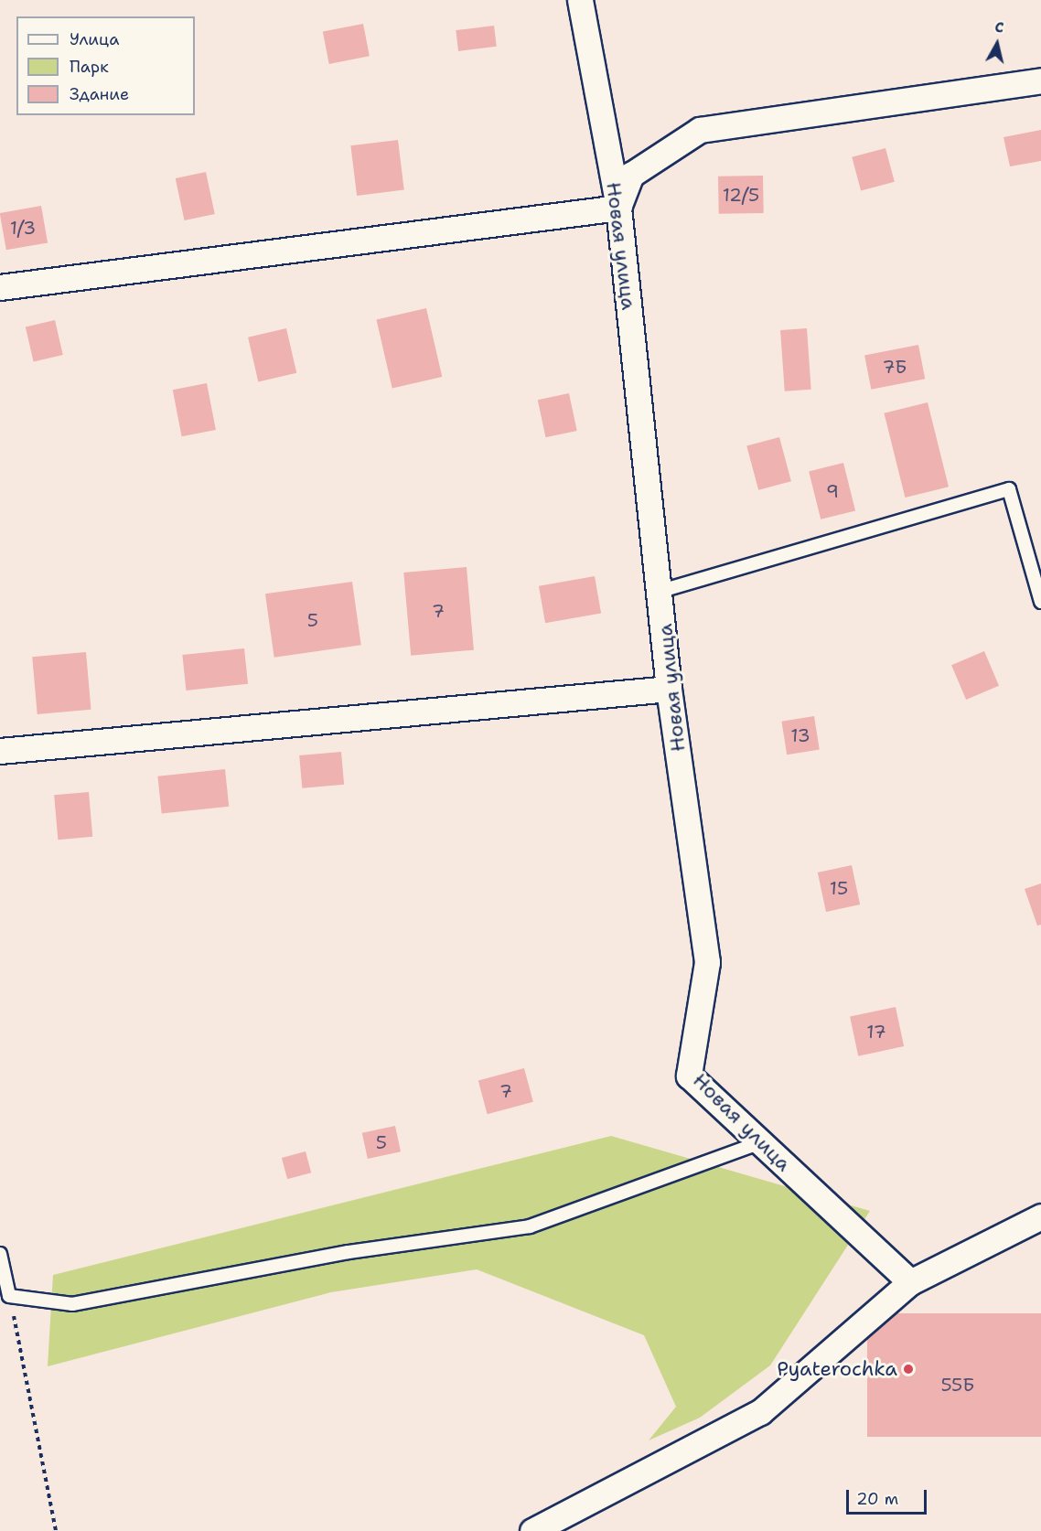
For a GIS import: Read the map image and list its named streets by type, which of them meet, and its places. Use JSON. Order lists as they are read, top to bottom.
{
  "streets": {
    "street": ["Новая улица"]
  },
  "places": ["Pyaterochka"],
  "house_numbers": [
    "12/5",
    "1/3",
    "7Б",
    "9",
    "7",
    "5",
    "13",
    "15",
    "17",
    "7",
    "5",
    "55Б"
  ],
  "legend": ["Улица", "Парк", "Здание"],
  "scale_bar": "20 m",
  "north": "top"
}
